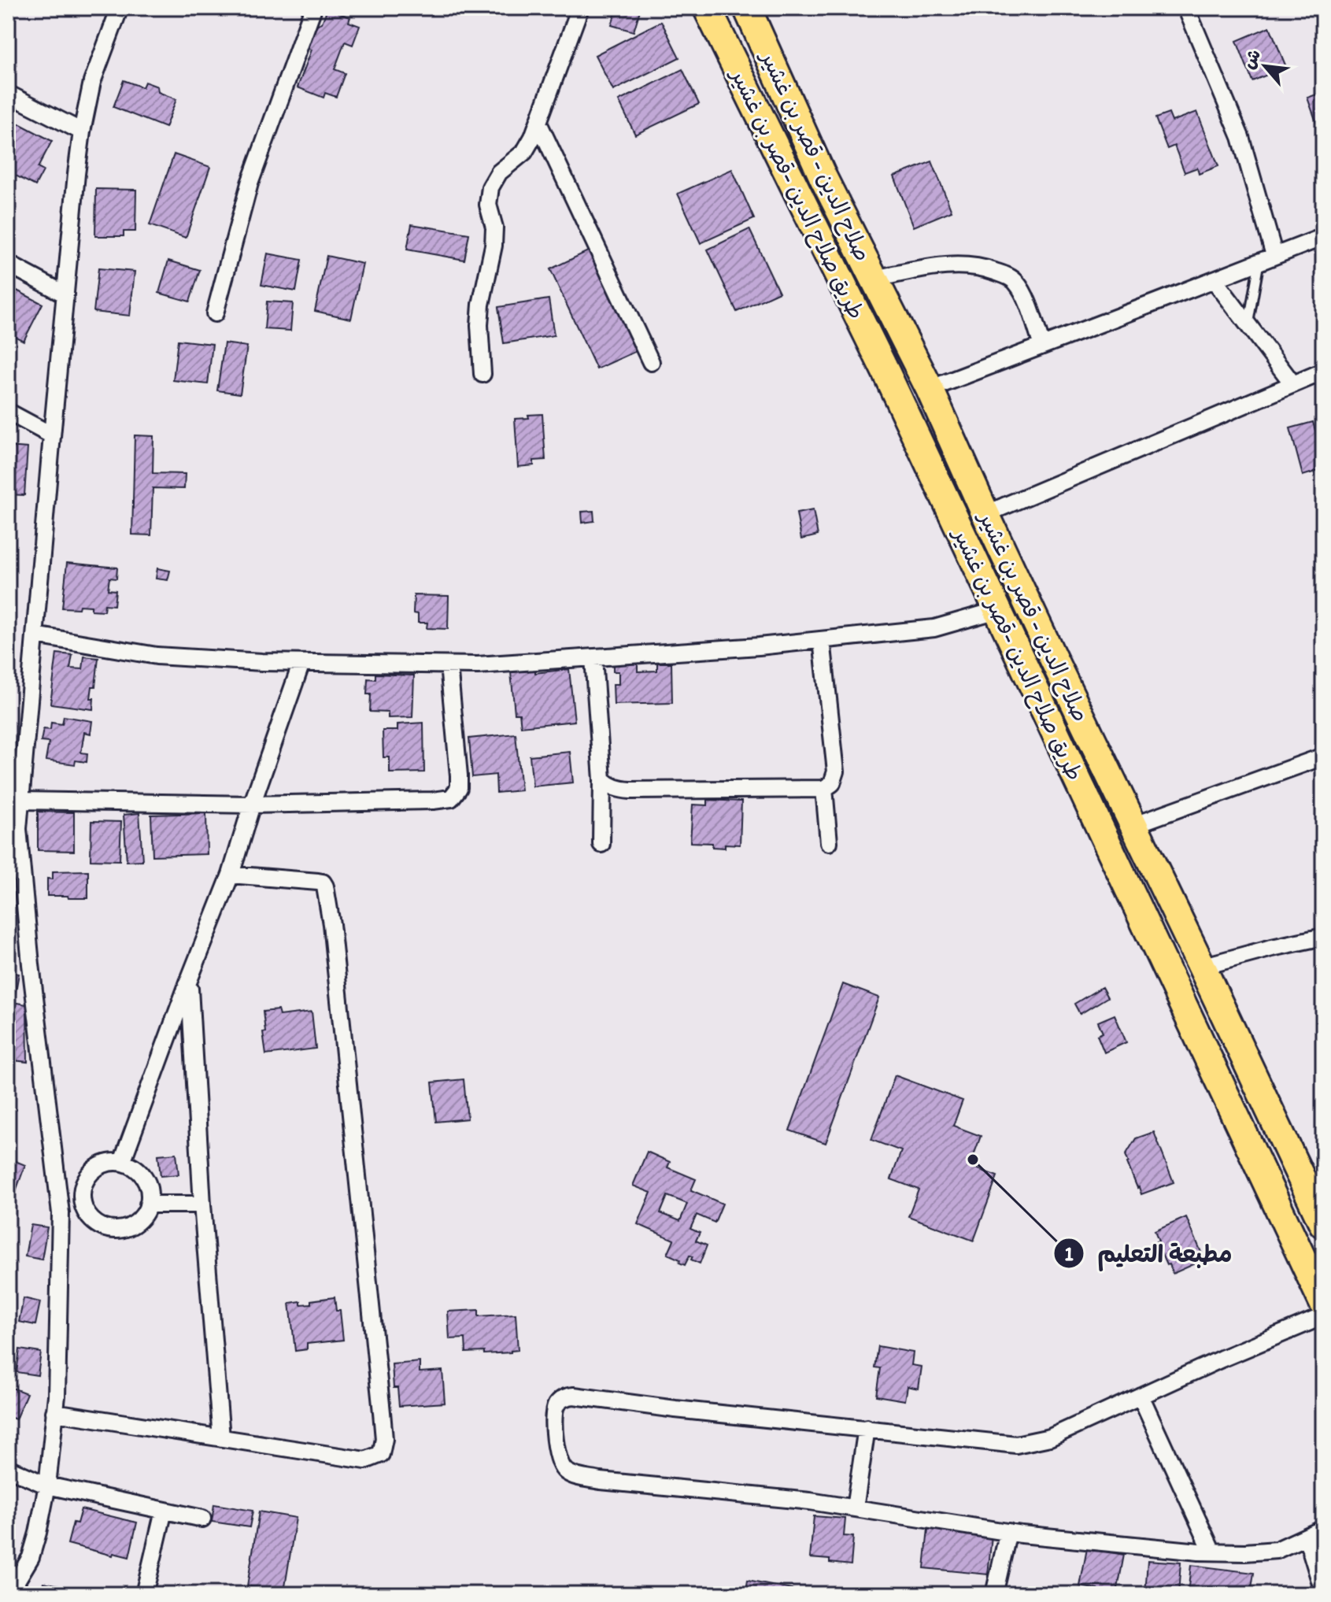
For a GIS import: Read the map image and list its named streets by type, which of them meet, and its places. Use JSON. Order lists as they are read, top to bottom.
{
  "streets": {
    "highway": ["صلاح الدين - قصر بن غشير", "طريق صلاح الدين -قصر بن غشير"]
  },
  "places": ["مطبعة التعليم"],
  "north": "top left"
}
